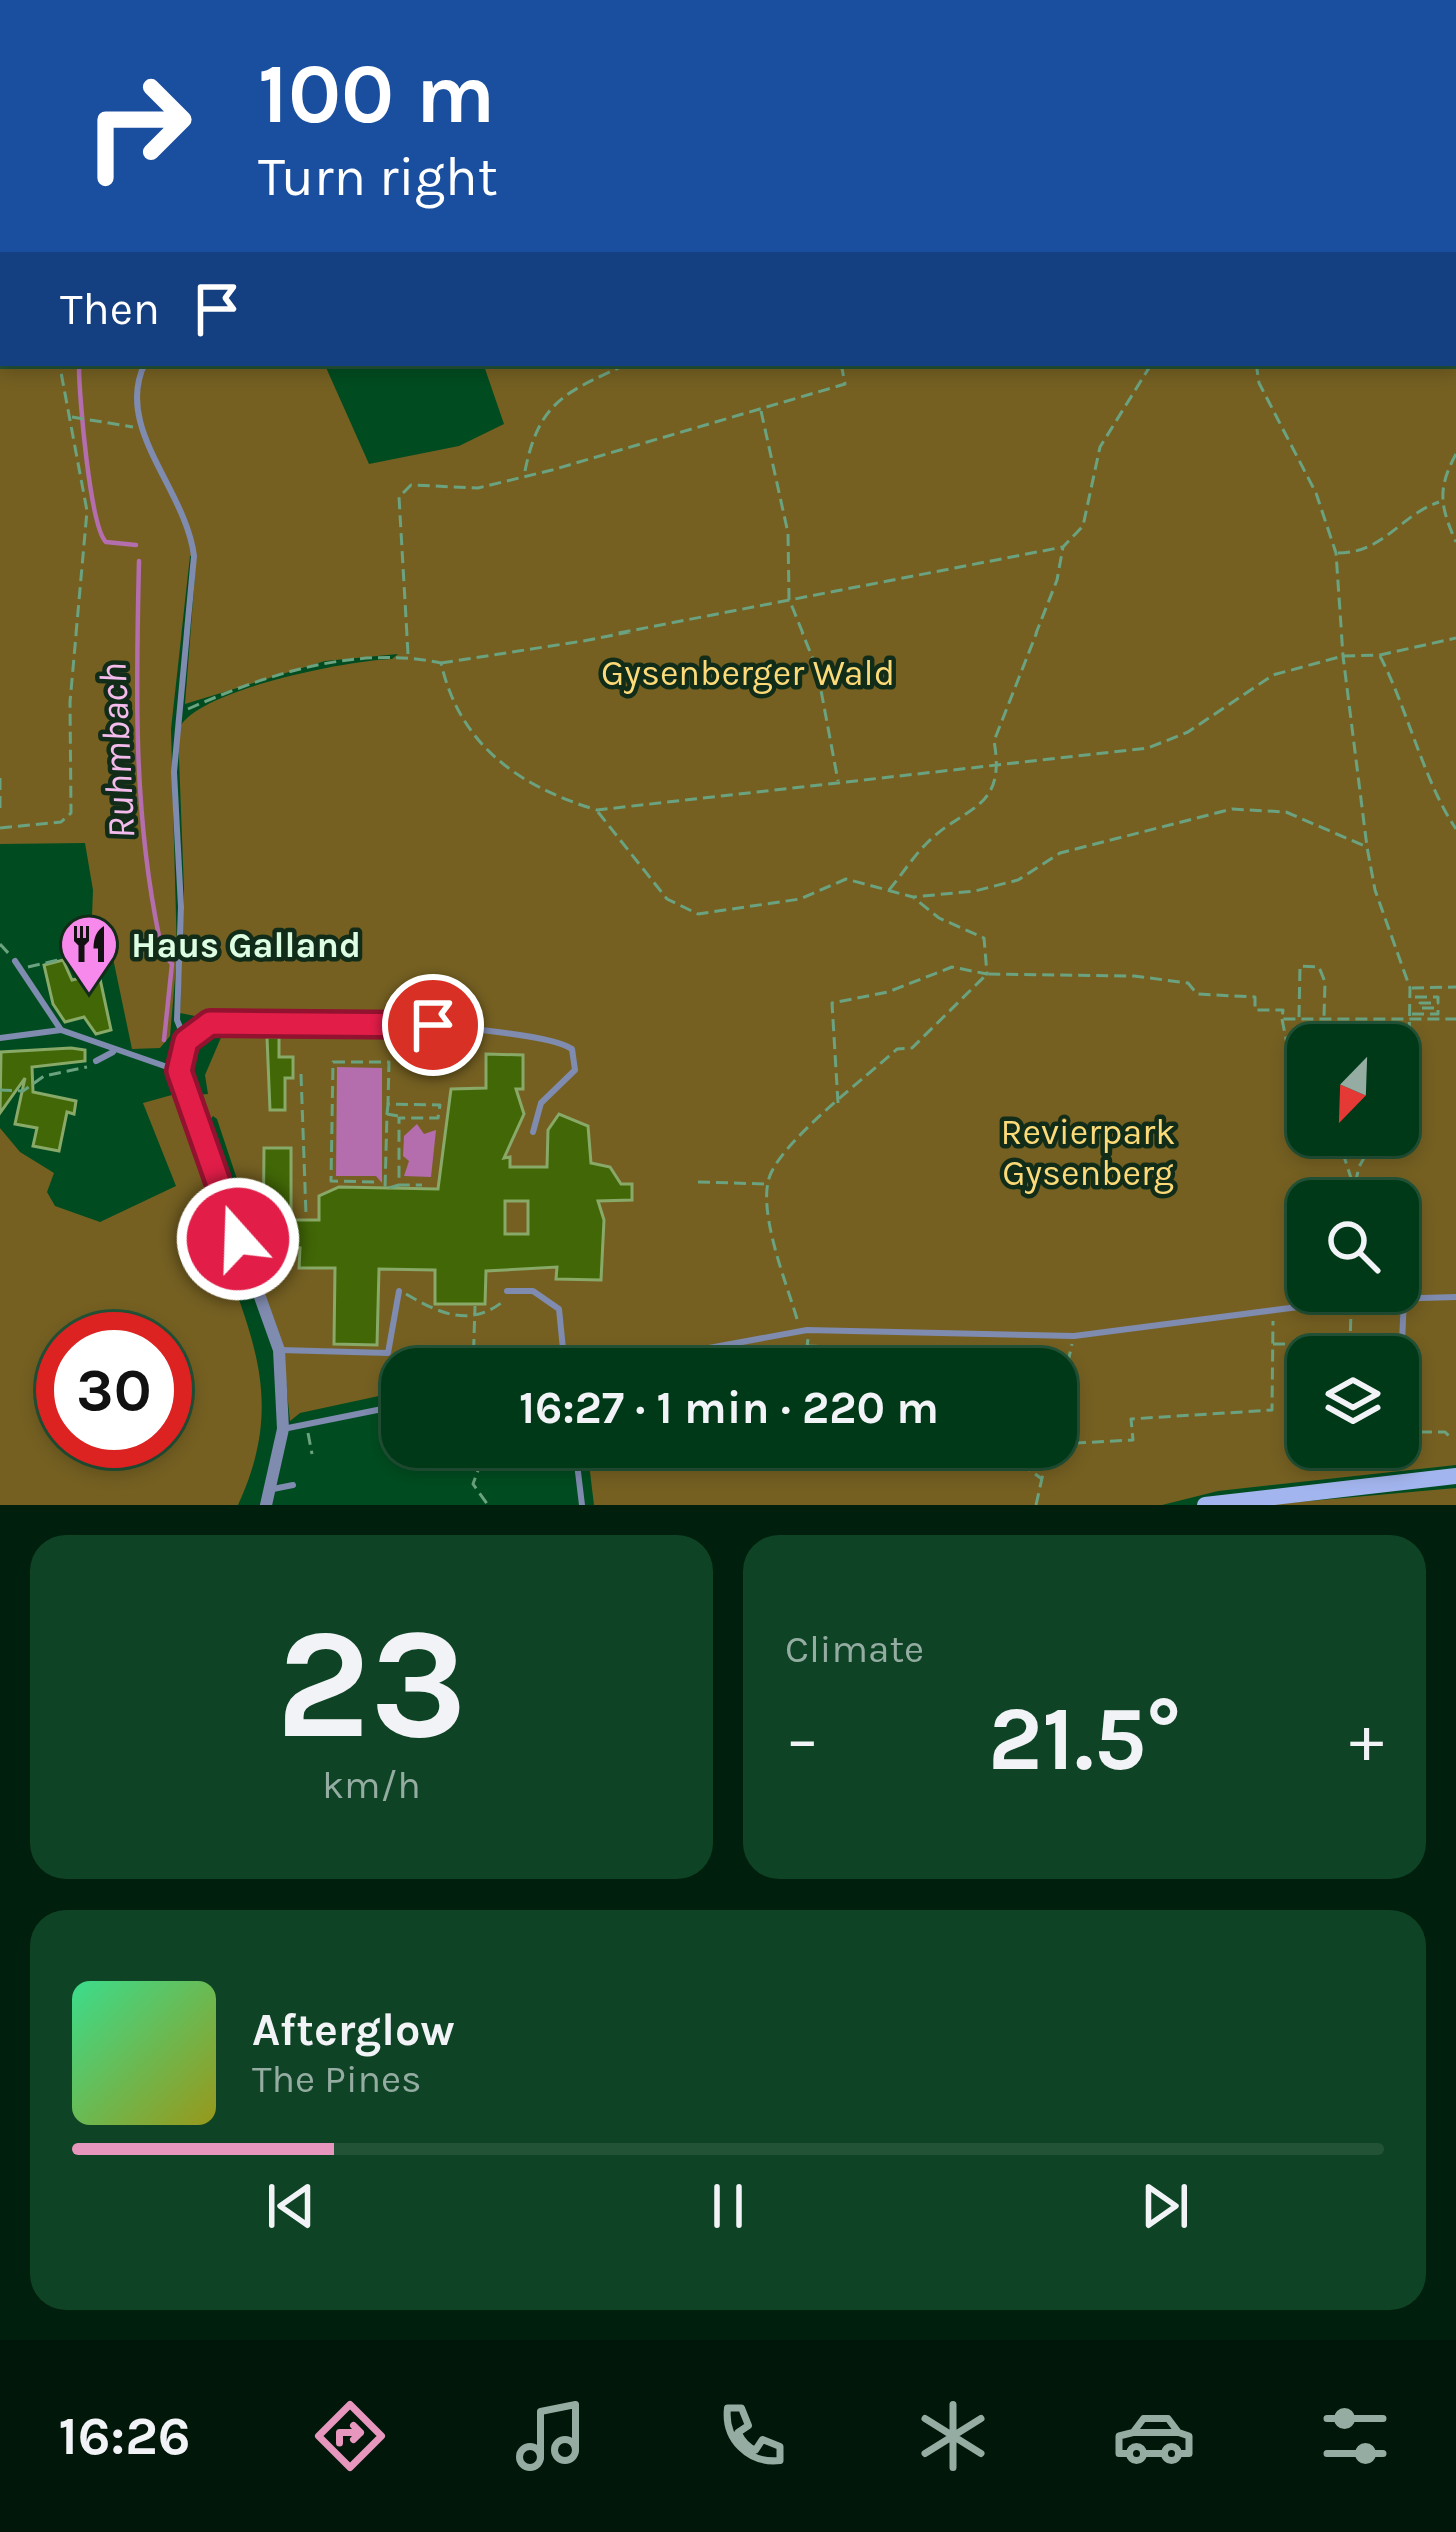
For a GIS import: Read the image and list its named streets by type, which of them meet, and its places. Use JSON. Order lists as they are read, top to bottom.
{
  "water": ["Ruhmbach"],
  "parks": ["Gysenberger Wald", "Revierpark Gysenberg"],
  "places": {
    "restaurant": ["Haus Galland"]
  },
  "north": "bottom left",
  "page": {
    "turn": ["100 m", "Turn right"],
    "then": "Then",
    "limit": "30",
    "trip": "16:27 · 1 min · 220 m",
    "tile": [
      ["23", "km/h"],
      "Climate"
    ],
    "heat": ["−", "21.5°", "+"],
    "song": ["Afterglow", "The Pines"],
    "tabs": "16:26"
  }
}
